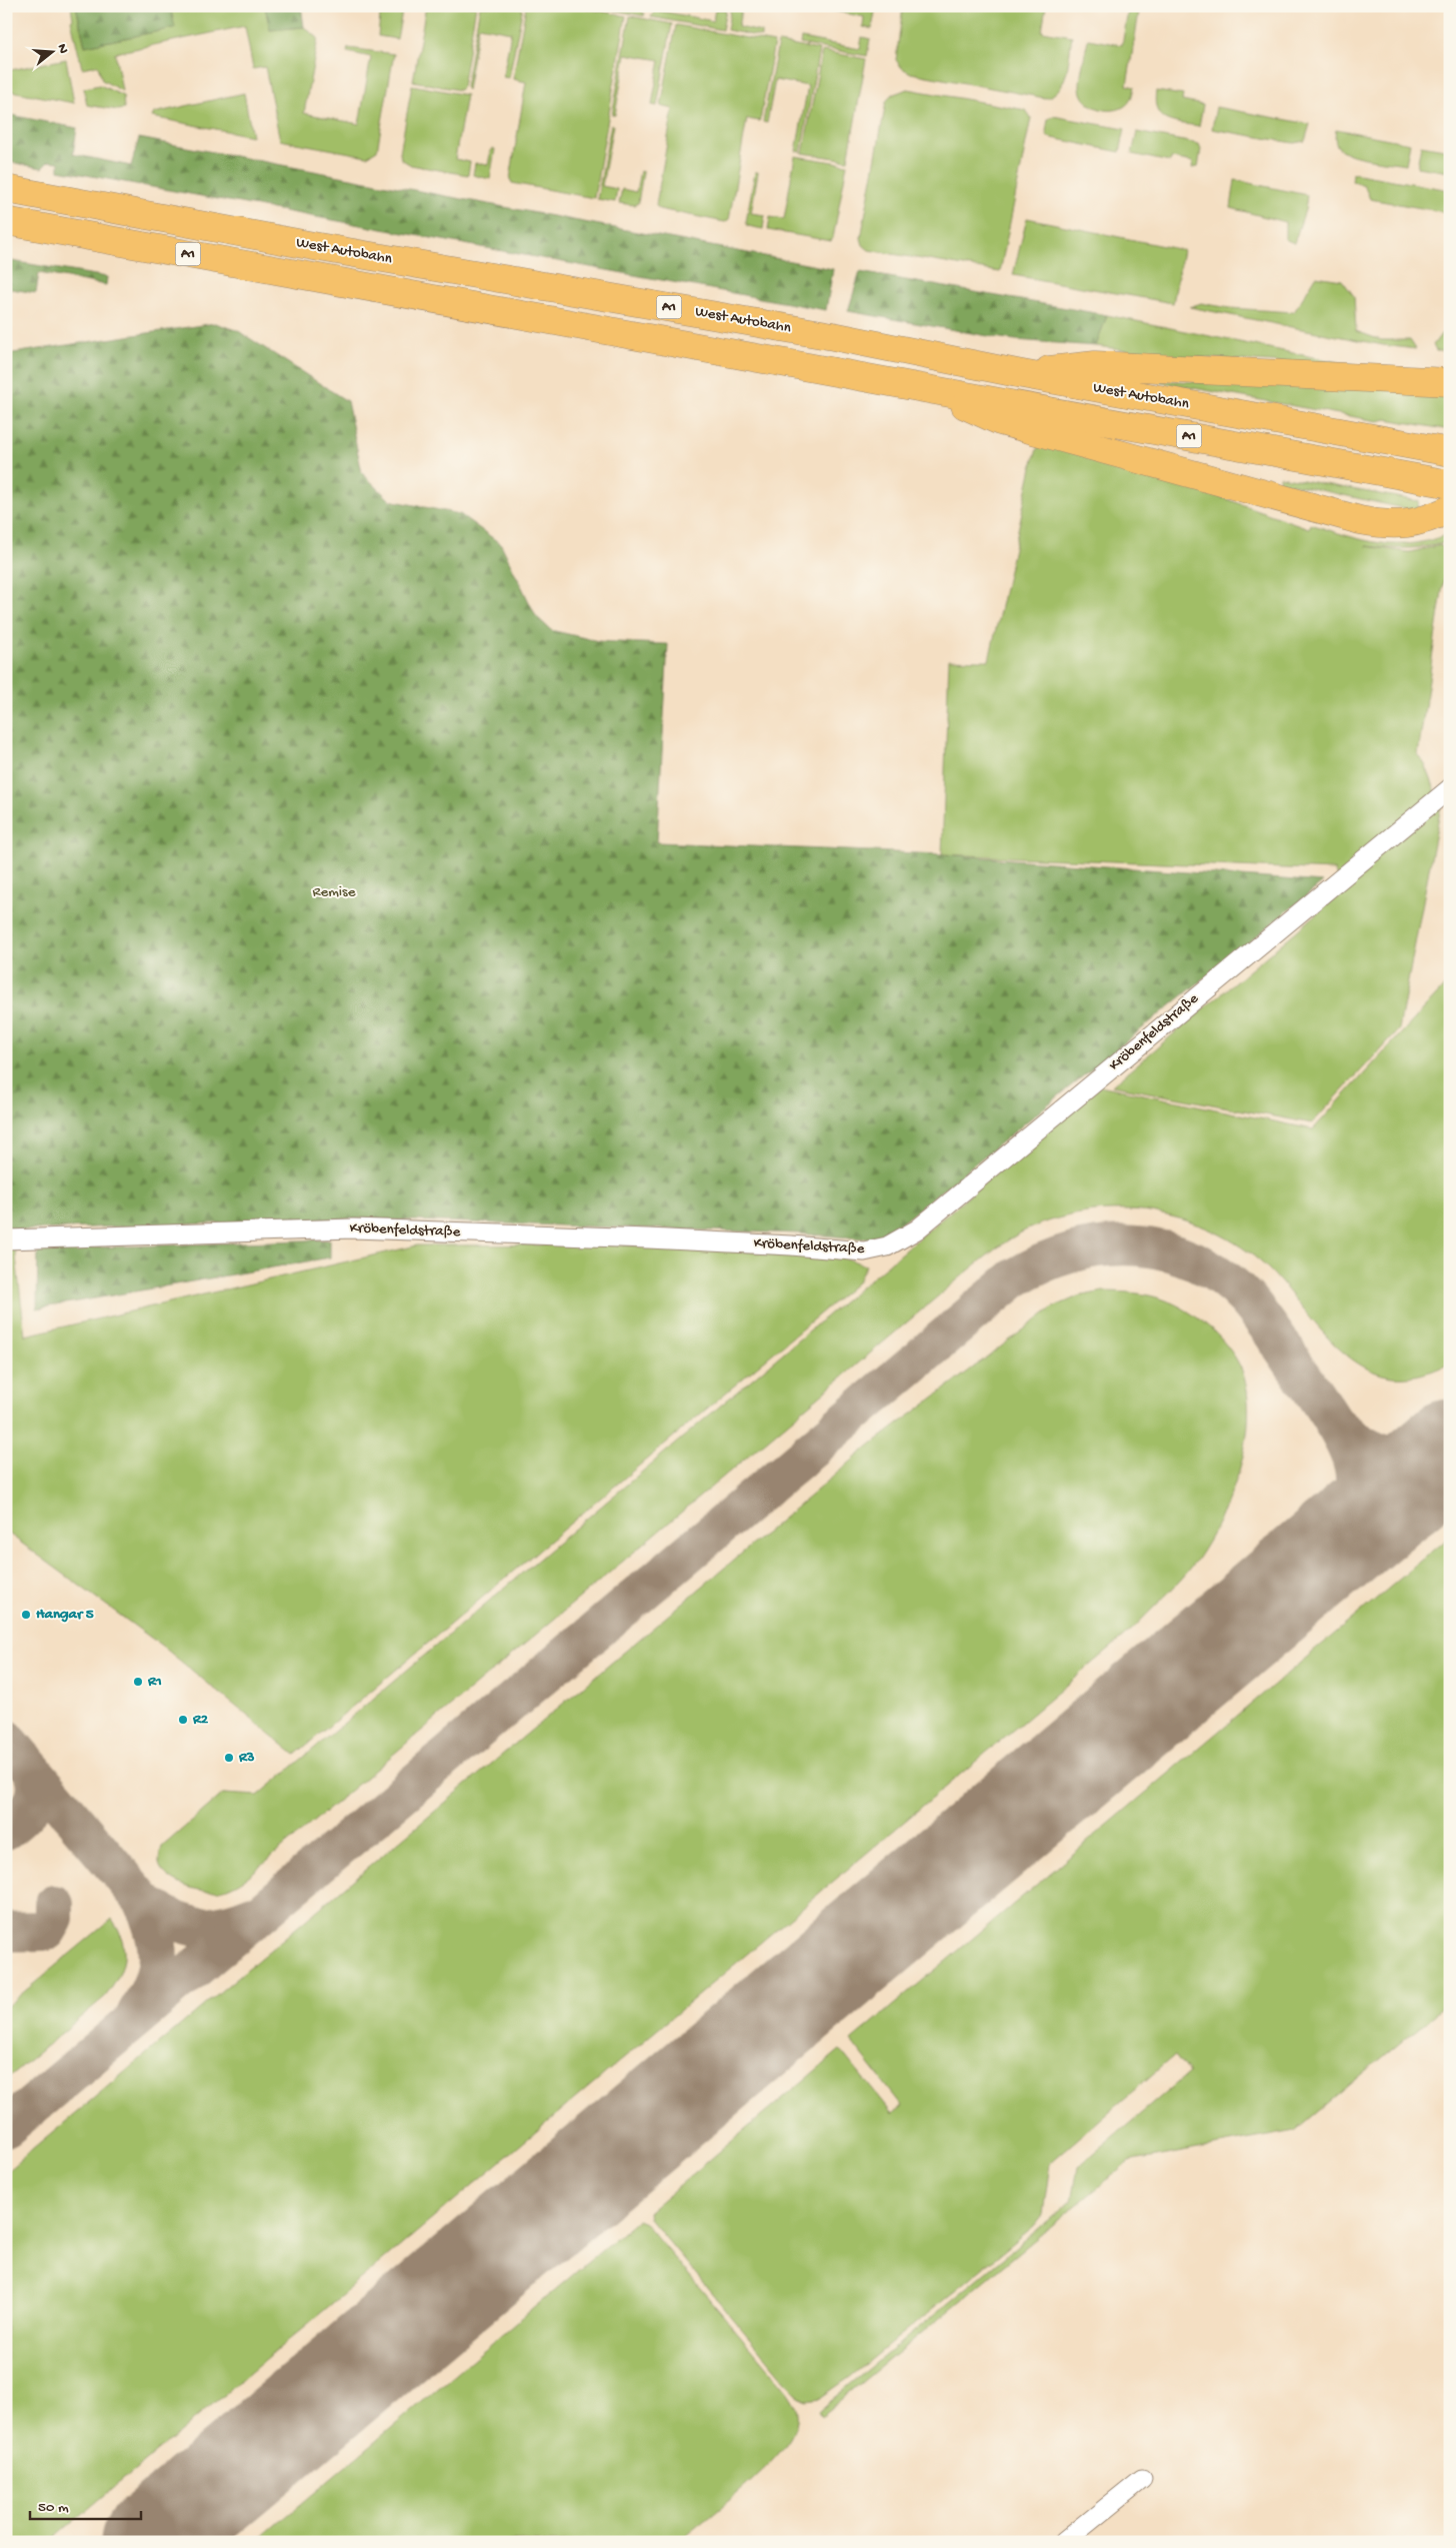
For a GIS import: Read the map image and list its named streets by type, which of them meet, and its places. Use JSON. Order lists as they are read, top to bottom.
{
  "streets": {
    "highway": ["West Autobahn", "A1"],
    "street": ["Kröbenfeldstraße"]
  },
  "parks": ["Remise"],
  "places": [
    "Hangar 5",
    "R1",
    "R2",
    "R3"
  ],
  "scale_bar": "50 m",
  "north": "right"
}
